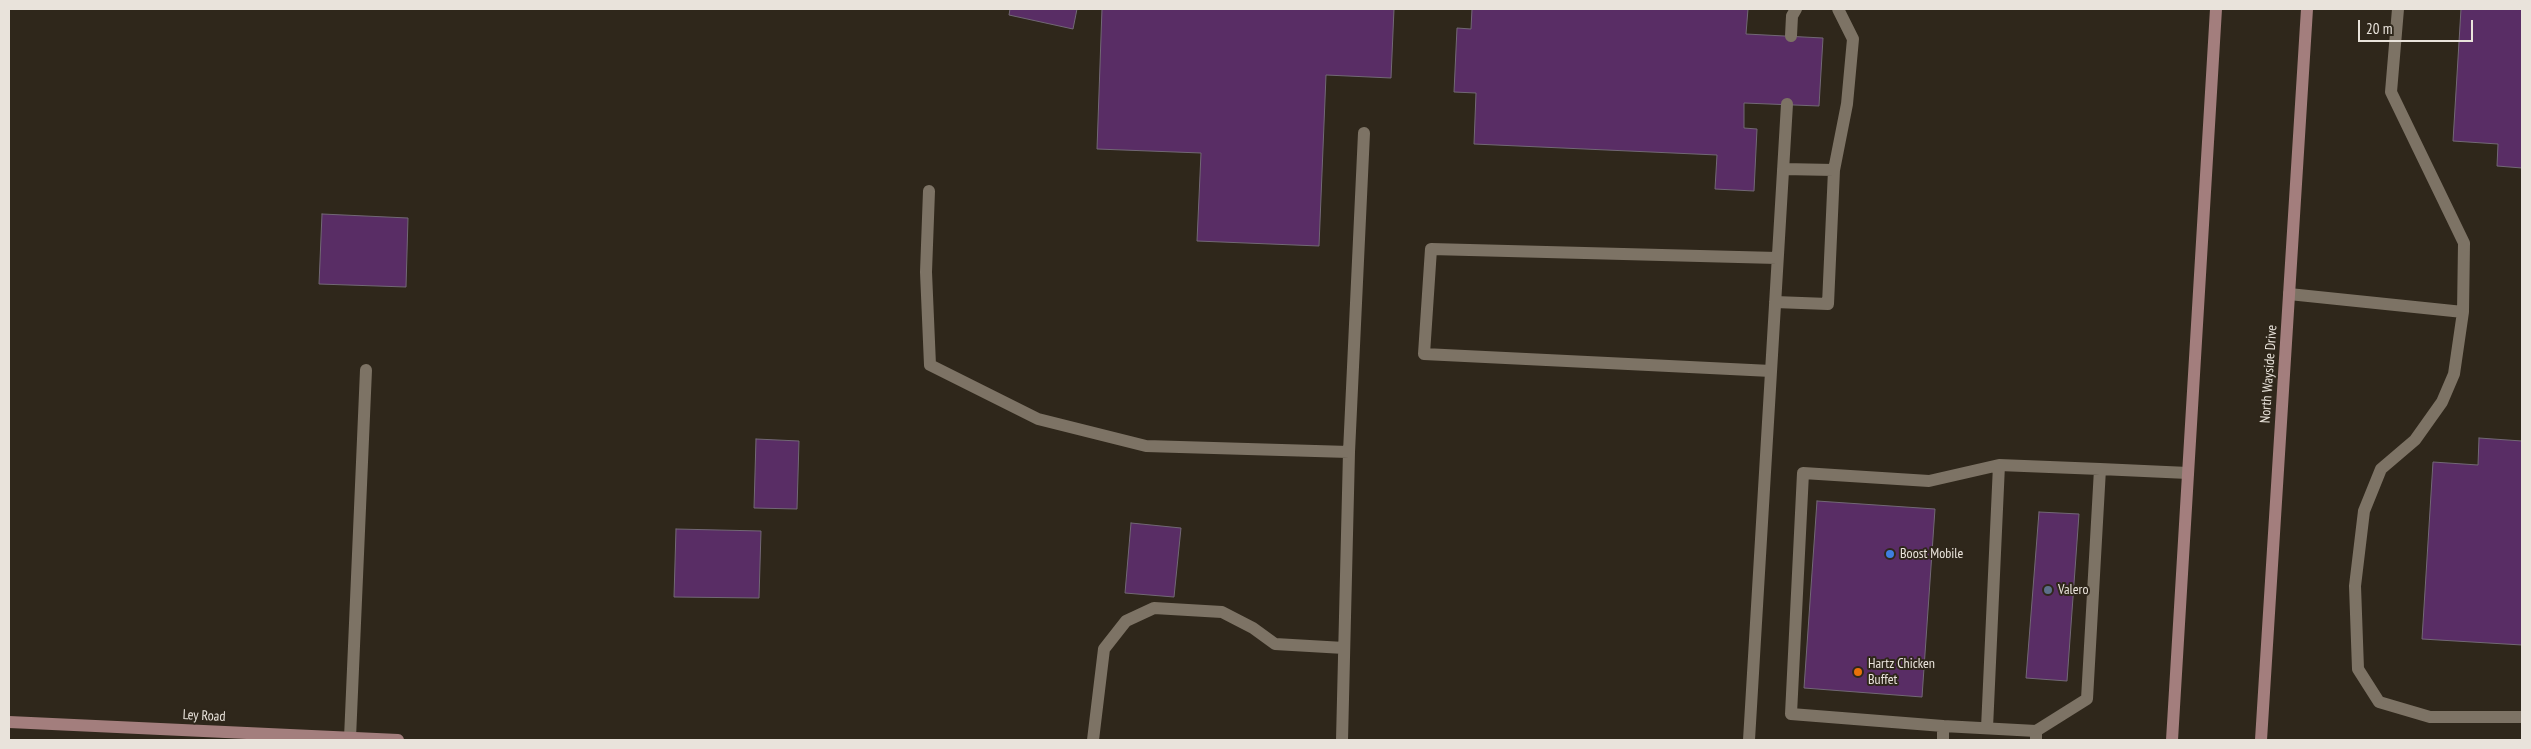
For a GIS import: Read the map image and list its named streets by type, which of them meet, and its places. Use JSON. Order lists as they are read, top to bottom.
{
  "streets": {
    "main road": ["North Wayside Drive", "Ley Road"]
  },
  "places": ["Boost Mobile", "Valero", "Hartz Chicken Buffet"],
  "scale_bar": "20 m"
}
